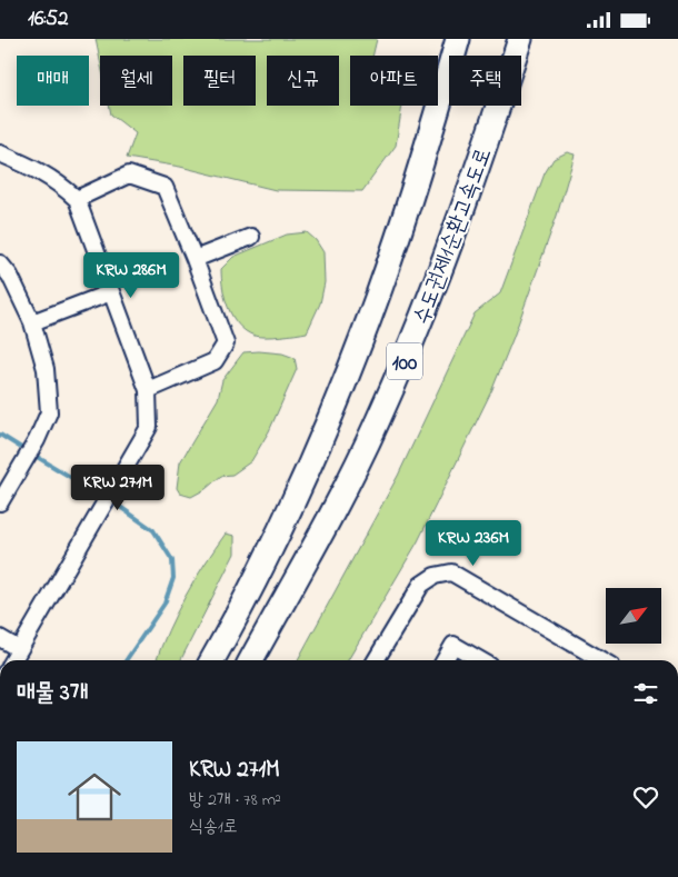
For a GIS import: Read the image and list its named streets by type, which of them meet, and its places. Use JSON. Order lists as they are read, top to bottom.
{
  "streets": {
    "highway": ["수도권제1순환고속도로", "100"]
  },
  "north": "top right",
  "page": {
    "status": "16:52",
    "chip": [
      "매매",
      "월세",
      "필터",
      "신규",
      "아파트",
      "주택"
    ],
    "price": ["KRW 286M", "KRW 271M", "KRW 236M"],
    "heading": "매물 3개",
    "list": [
      {
        "name": "KRW 271M",
        "note": "방 2개 · 78 m² · 식송1로"
      }
    ]
  }
}
